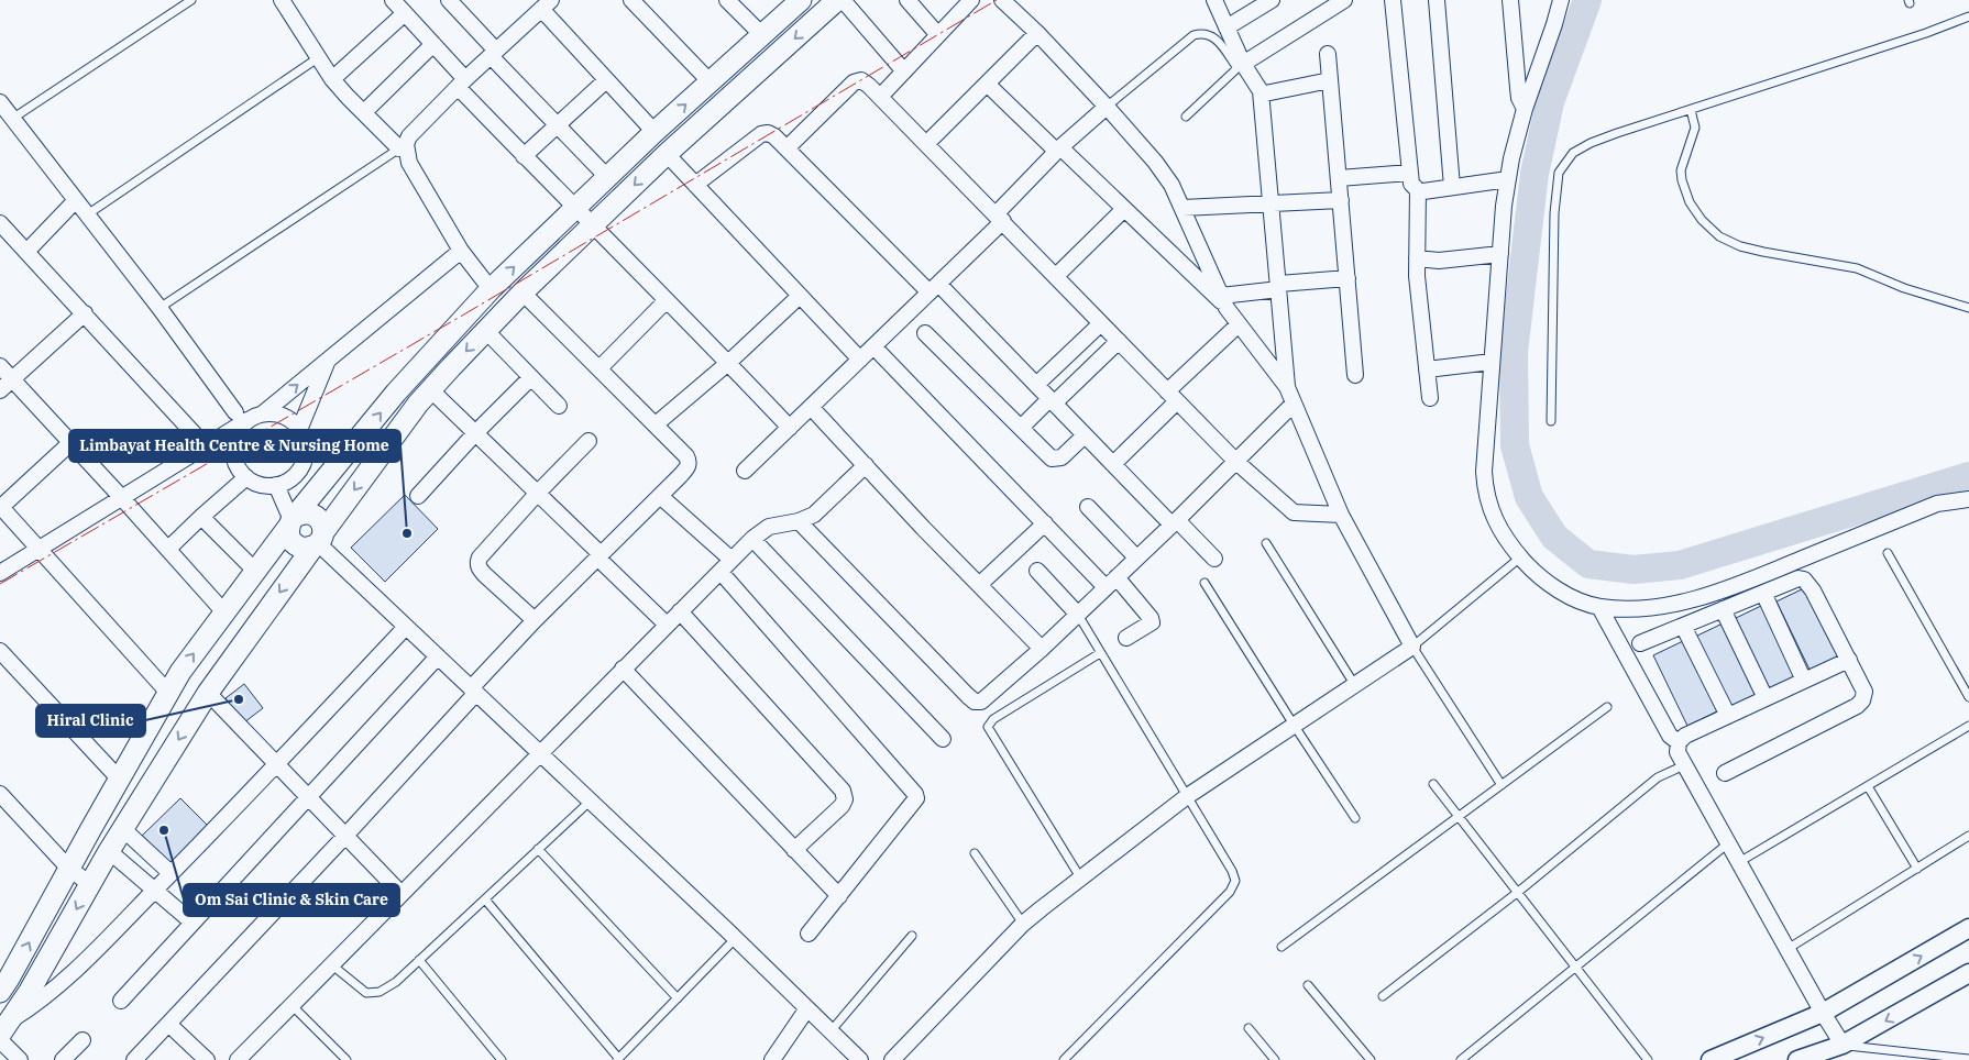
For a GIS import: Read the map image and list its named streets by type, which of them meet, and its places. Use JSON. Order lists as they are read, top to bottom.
{
  "places": ["Limbayat Health Centre & Nursing Home", "Hiral Clinic", "Om Sai Clinic & Skin Care"]
}
